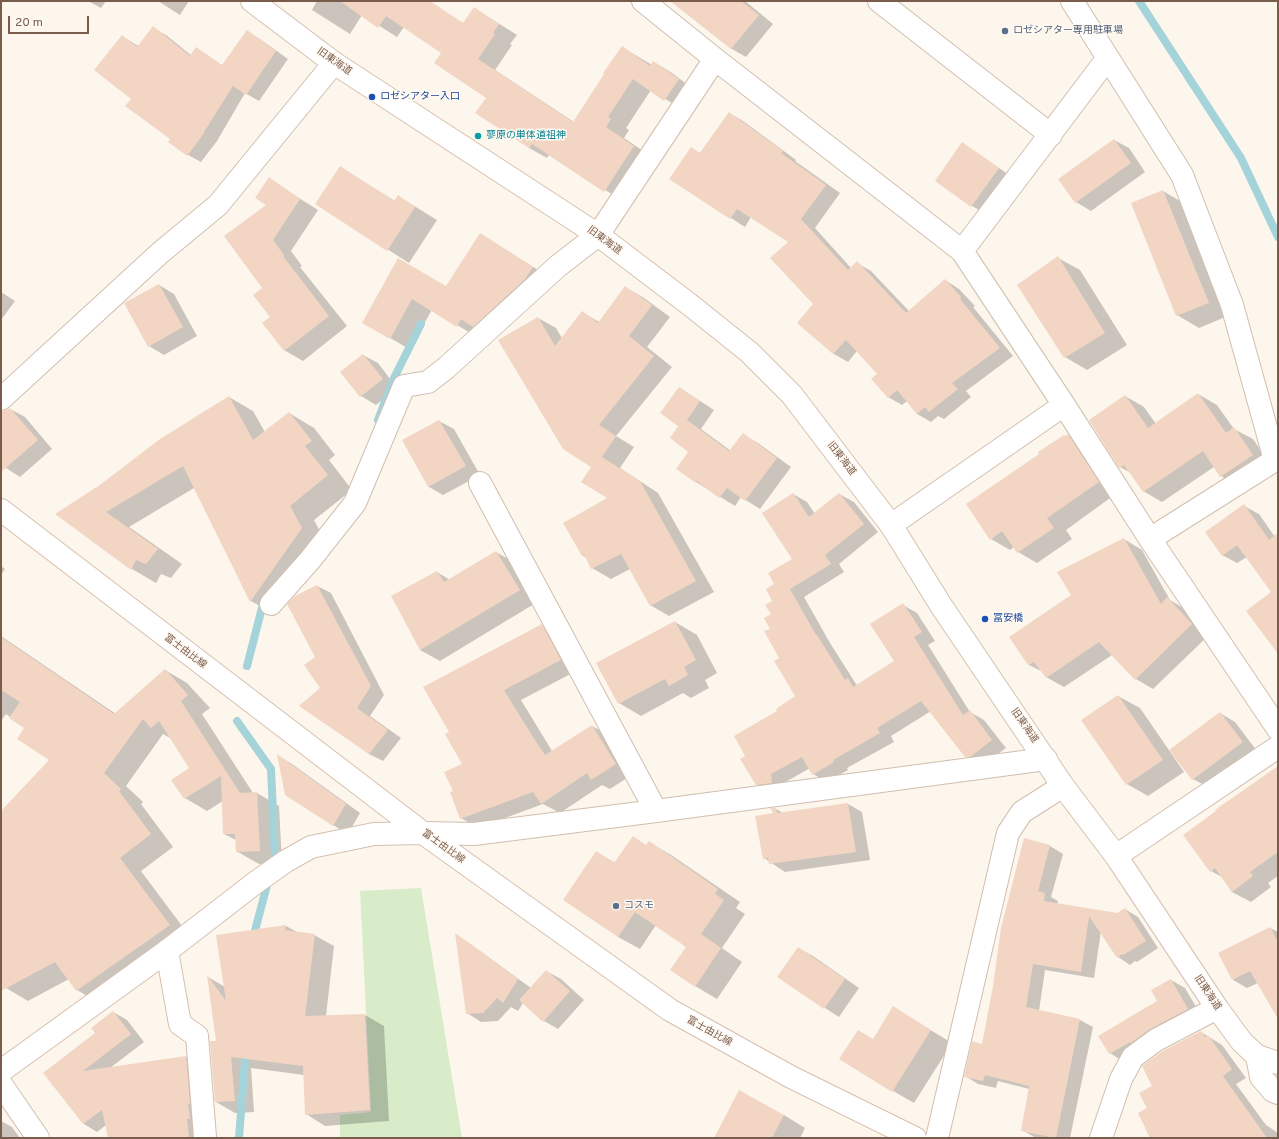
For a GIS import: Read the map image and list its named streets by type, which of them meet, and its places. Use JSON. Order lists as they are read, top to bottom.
{
  "streets": {
    "street": ["旧東海道", "富士由比線"]
  },
  "places": [
    "ロゼシアター専用駐車場",
    "ロゼシアター入口",
    "蓼原の単体道祖神",
    "冨安橋",
    "コスモ"
  ],
  "scale_bar": "20 m"
}
